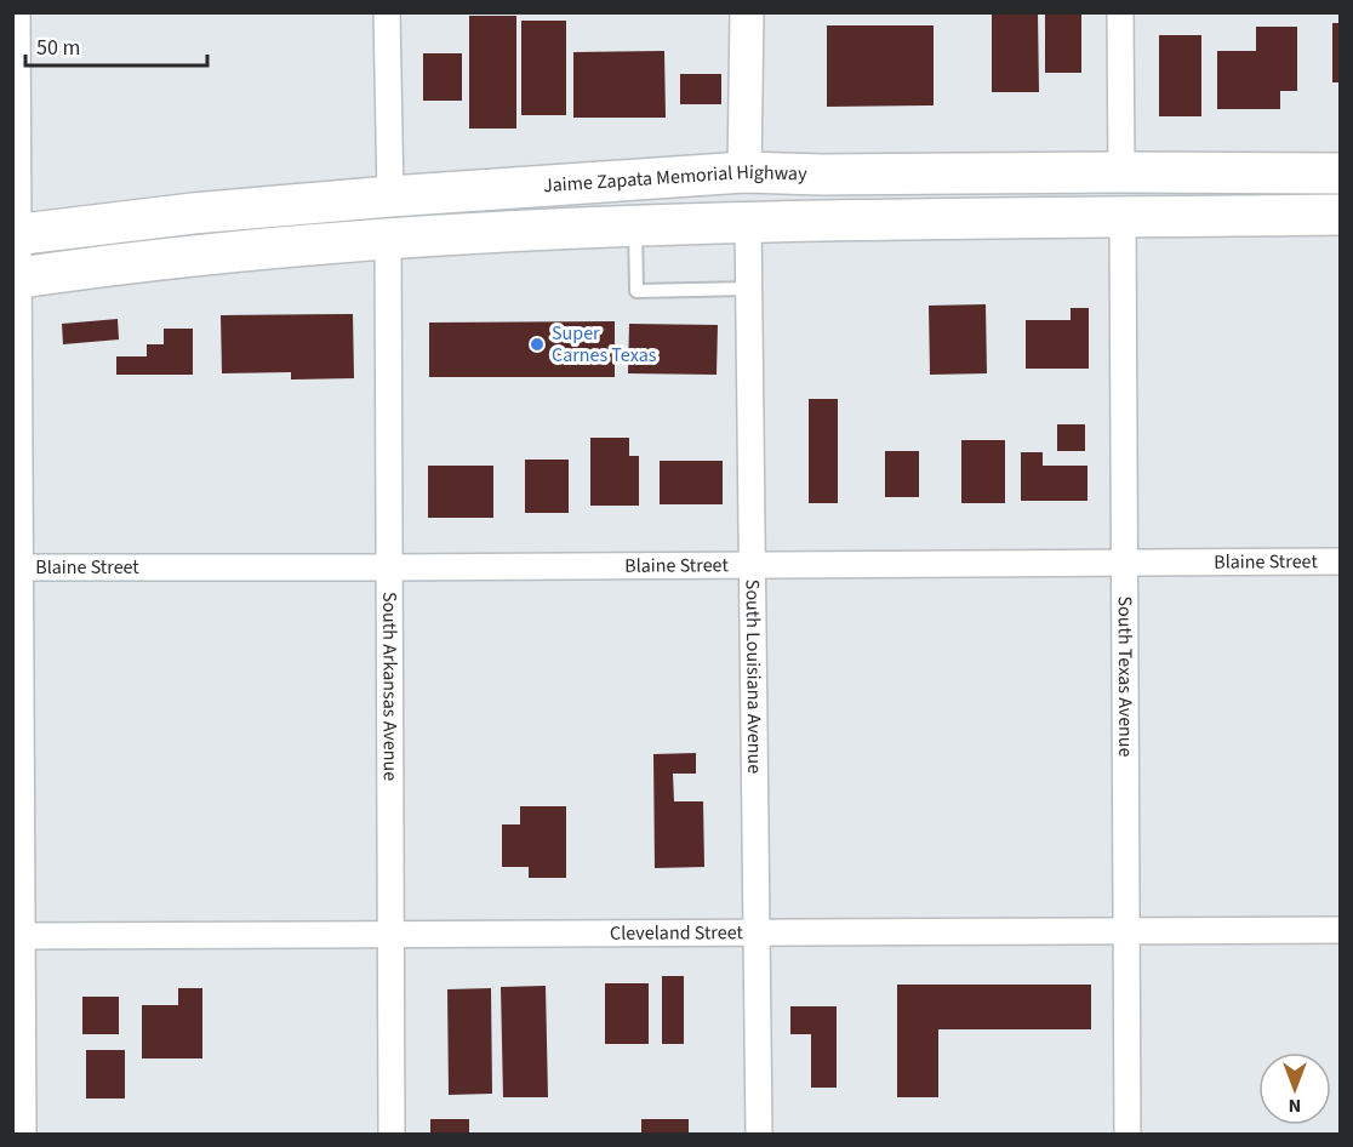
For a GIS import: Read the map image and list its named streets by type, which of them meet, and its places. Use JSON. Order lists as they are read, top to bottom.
{
  "streets": {
    "main road": ["Jaime Zapata Memorial Highway"],
    "street": [
      "Blaine Street",
      "South Texas Avenue",
      "South Louisiana Avenue",
      "South Arkansas Avenue",
      "Cleveland Street"
    ]
  },
  "crossings": [
    ["Blaine Street", "South Texas Avenue"],
    ["Blaine Street", "South Louisiana Avenue"],
    ["Blaine Street", "South Arkansas Avenue"],
    ["South Texas Avenue", "Cleveland Street"],
    ["South Louisiana Avenue", "Cleveland Street"],
    ["South Arkansas Avenue", "Cleveland Street"]
  ],
  "places": ["Super Carnes Texas"],
  "scale_bar": "50 m",
  "north": "bottom"
}
